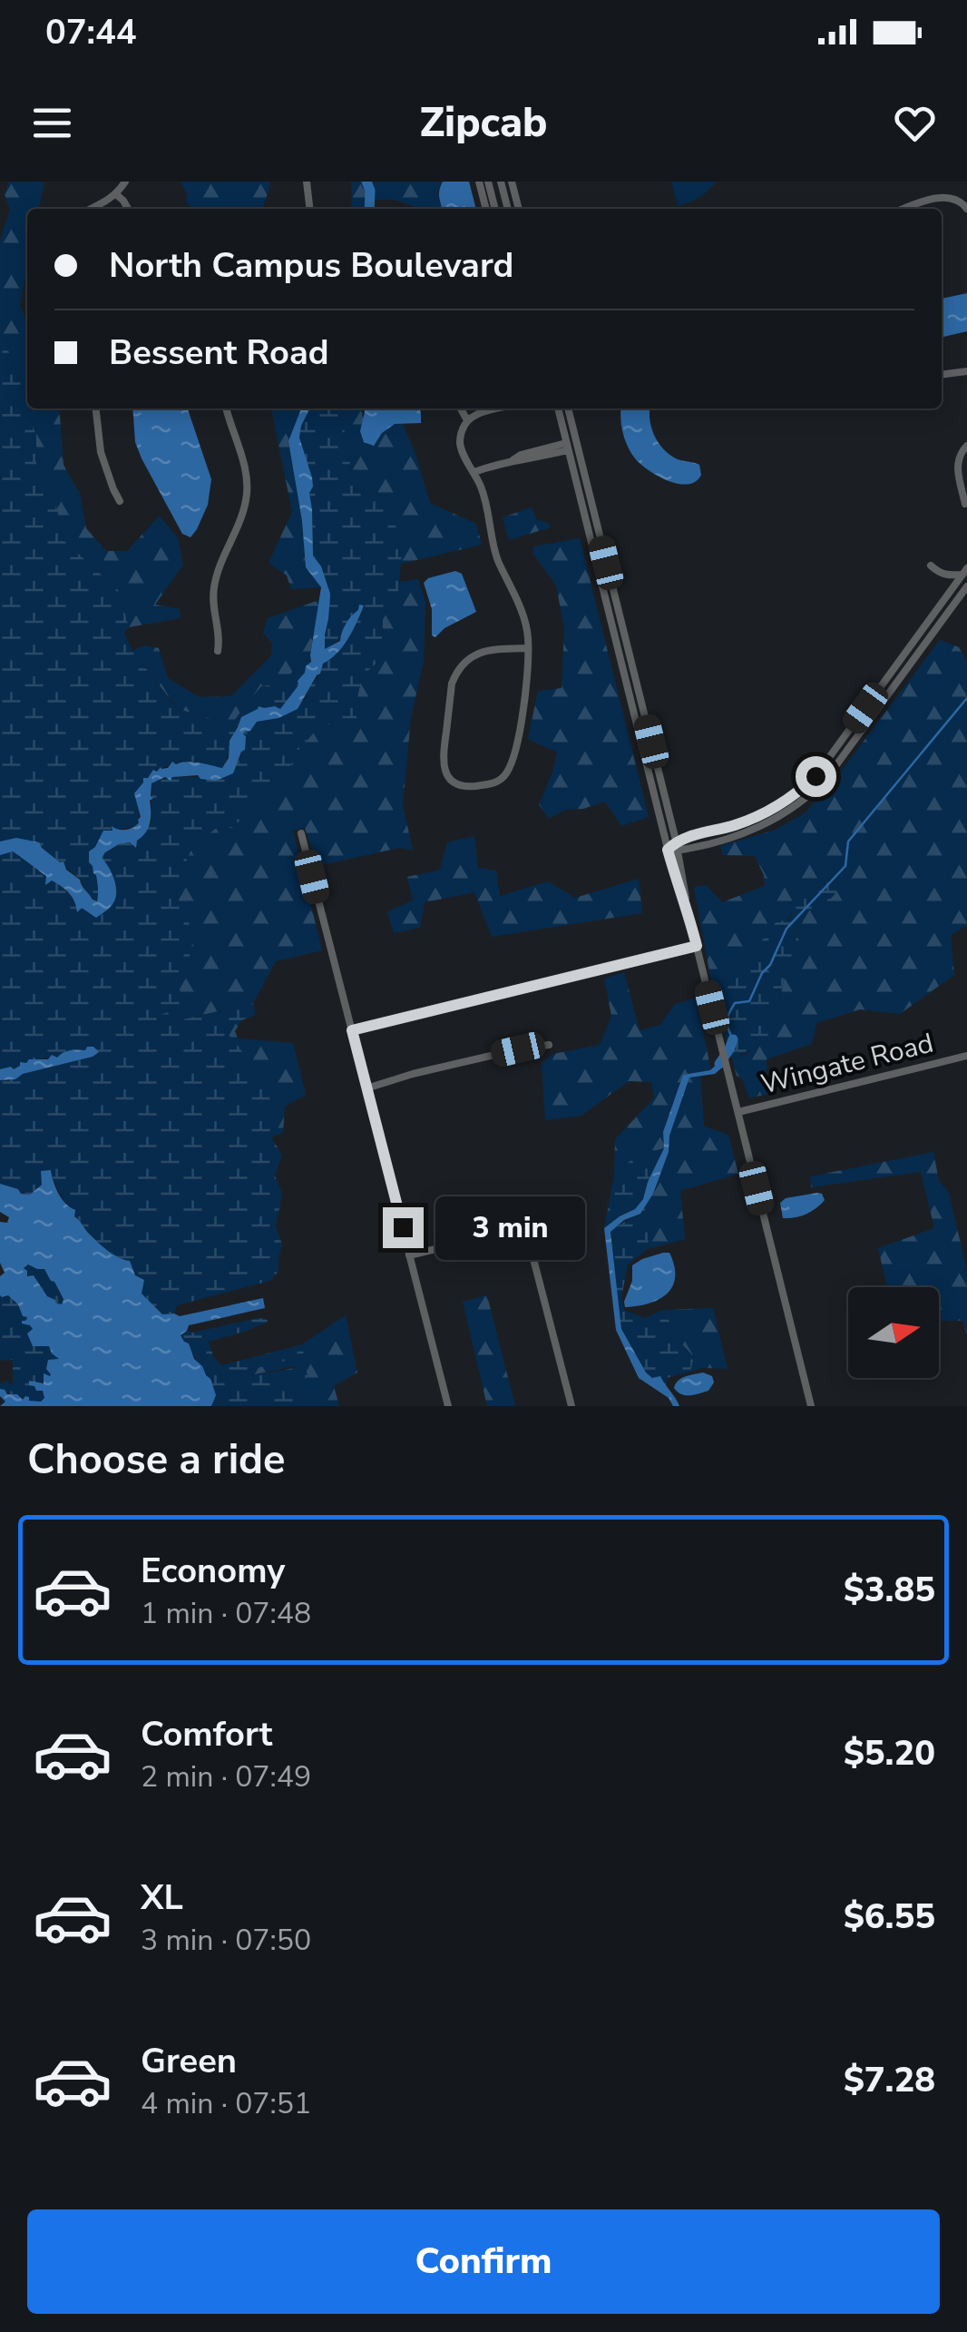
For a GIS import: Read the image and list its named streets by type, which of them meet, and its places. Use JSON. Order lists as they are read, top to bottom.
{
  "streets": {
    "street": ["Wingate Road"]
  },
  "north": "right",
  "page": {
    "status": "07:44",
    "header": "Zipcab",
    "banner": ["North Campus Boulevard", "Bessent Road"],
    "bubble": "3 min",
    "heading": "Choose a ride",
    "list": [
      {
        "name": "Economy",
        "note": "1 min · 07:48",
        "value": "$3.85"
      },
      {
        "name": "Comfort",
        "note": "2 min · 07:49",
        "value": "$5.20"
      },
      {
        "name": "XL",
        "note": "3 min · 07:50",
        "value": "$6.55"
      },
      {
        "name": "Green",
        "note": "4 min · 07:51",
        "value": "$7.28"
      }
    ],
    "buttons": "Confirm"
  }
}
